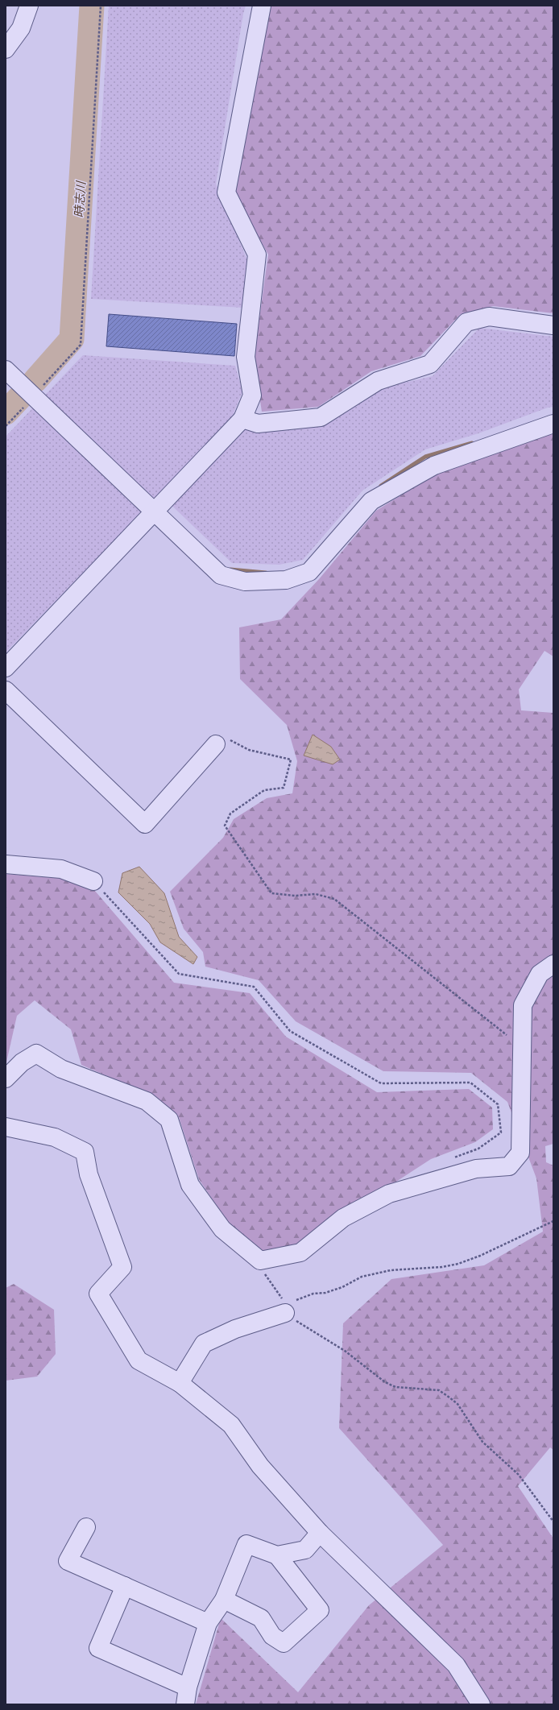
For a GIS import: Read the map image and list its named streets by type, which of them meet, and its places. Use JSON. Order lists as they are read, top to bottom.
{
  "water": ["時志川"]
}
